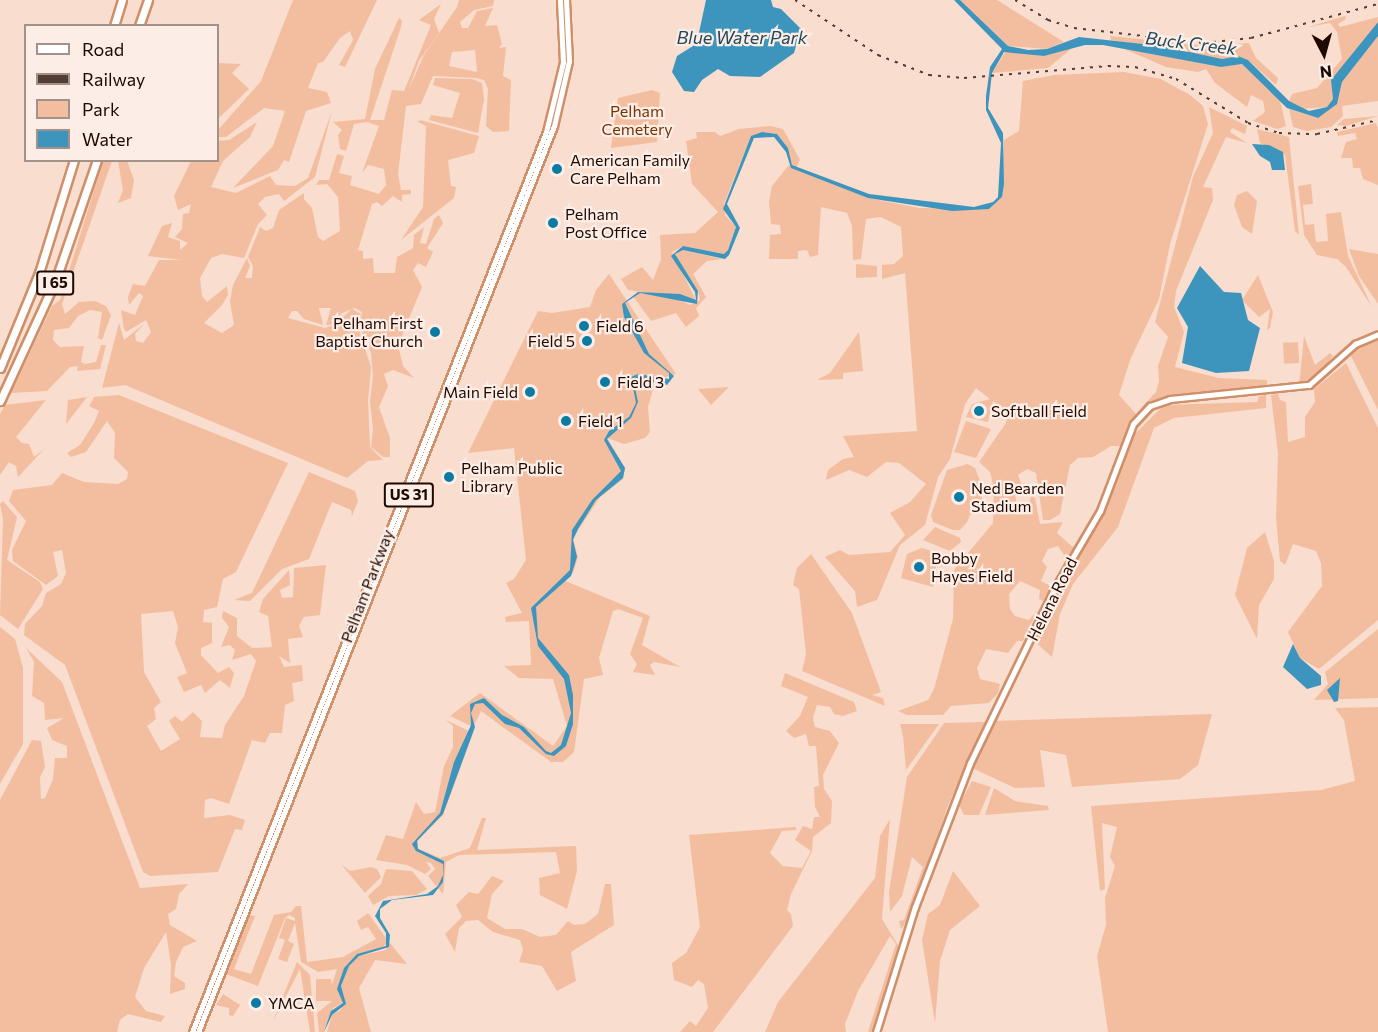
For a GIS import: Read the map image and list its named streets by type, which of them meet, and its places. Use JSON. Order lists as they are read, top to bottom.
{
  "streets": {
    "highway": ["I 65"],
    "main road": ["US 31", "Pelham Parkway", "Helena Road"]
  },
  "water": ["Blue Water Park", "Buck Creek"],
  "parks": ["Pelham Cemetery"],
  "places": [
    "American Family Care Pelham",
    "Pelham Post Office",
    "Field 6",
    "Pelham First Baptist Church",
    "Field 5",
    "Field 3",
    "Main Field",
    "Softball Field",
    "Field 1",
    "Pelham Public Library",
    "Ned Bearden Stadium",
    "Bobby Hayes Field",
    "YMCA"
  ],
  "legend": [
    "Road",
    "Railway",
    "Park",
    "Water"
  ],
  "north": "bottom"
}
